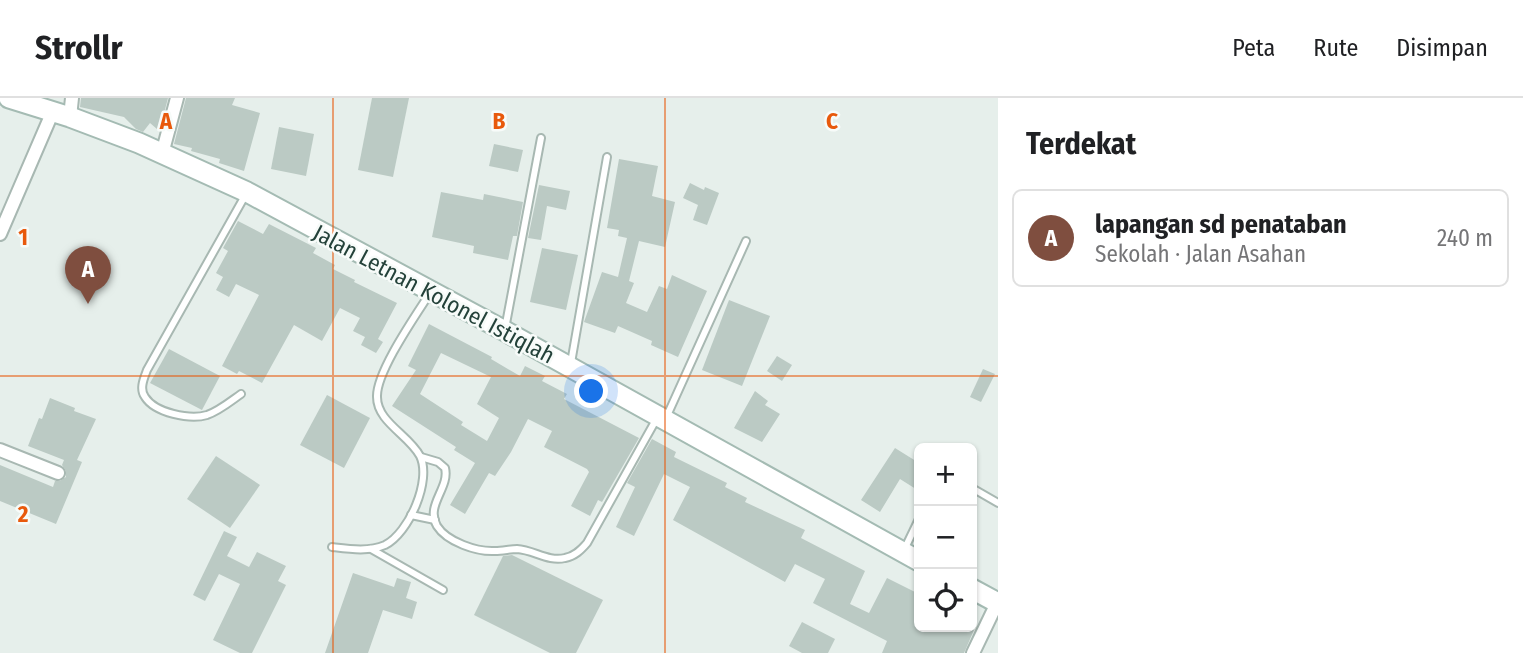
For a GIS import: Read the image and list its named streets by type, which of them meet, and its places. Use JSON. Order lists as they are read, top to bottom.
{
  "streets": {
    "street": ["Jalan Letnan Kolonel Istiqlah"]
  },
  "page": {
    "header": "Strollr",
    "nav": ["Peta", "Rute", "Disimpan"],
    "heading": "Terdekat",
    "list": [
      {
        "mark": "A",
        "name": "lapangan sd penataban",
        "note": "Sekolah · Jalan Asahan",
        "value": "240 m"
      }
    ],
    "pins": "A",
    "map_buttons": ["+", "−"]
  },
  "grid": {
    "columns": ["A", "B", "C"],
    "rows": ["1", "2"]
  }
}
